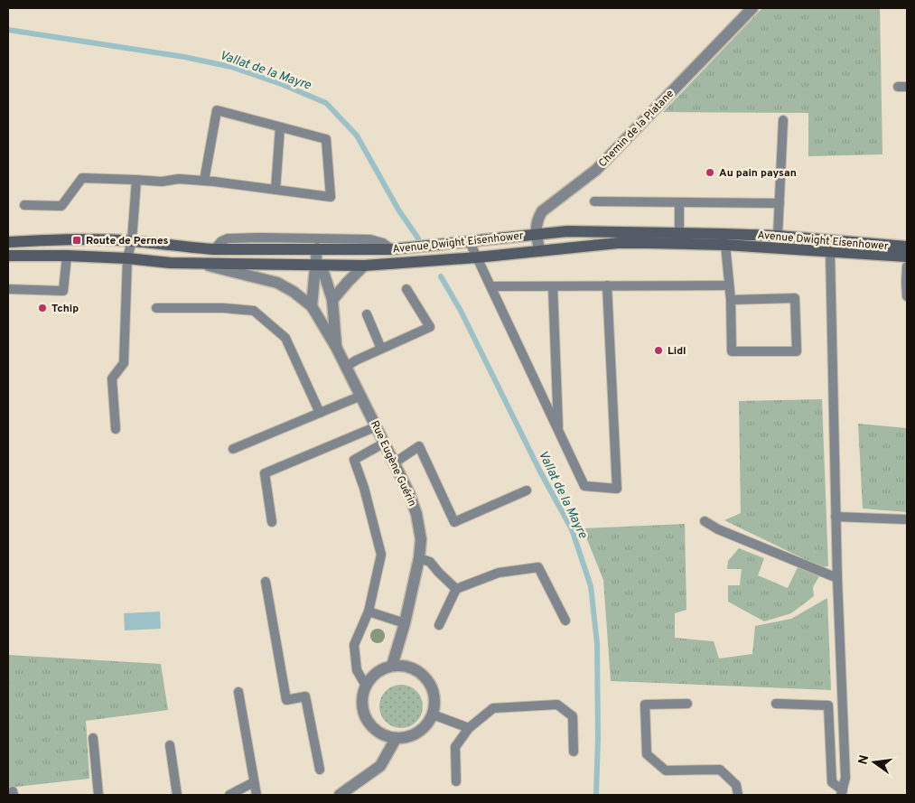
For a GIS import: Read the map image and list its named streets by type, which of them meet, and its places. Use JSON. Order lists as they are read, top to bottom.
{
  "streets": {
    "main road": ["Avenue Dwight Eisenhower"],
    "street": ["Chemin de la Platane", "Rue Eugène Guérin"]
  },
  "crossings": [
    ["Chemin de la Platane", "Avenue Dwight Eisenhower"],
    ["Avenue Dwight Eisenhower", "Rue Eugène Guérin"]
  ],
  "water": ["Vallat de la Mayre"],
  "places": {
    "other": ["Au pain paysan", "Tchip", "Lidl"],
    "transit": ["Route de Pernes"]
  },
  "north": "left"
}
